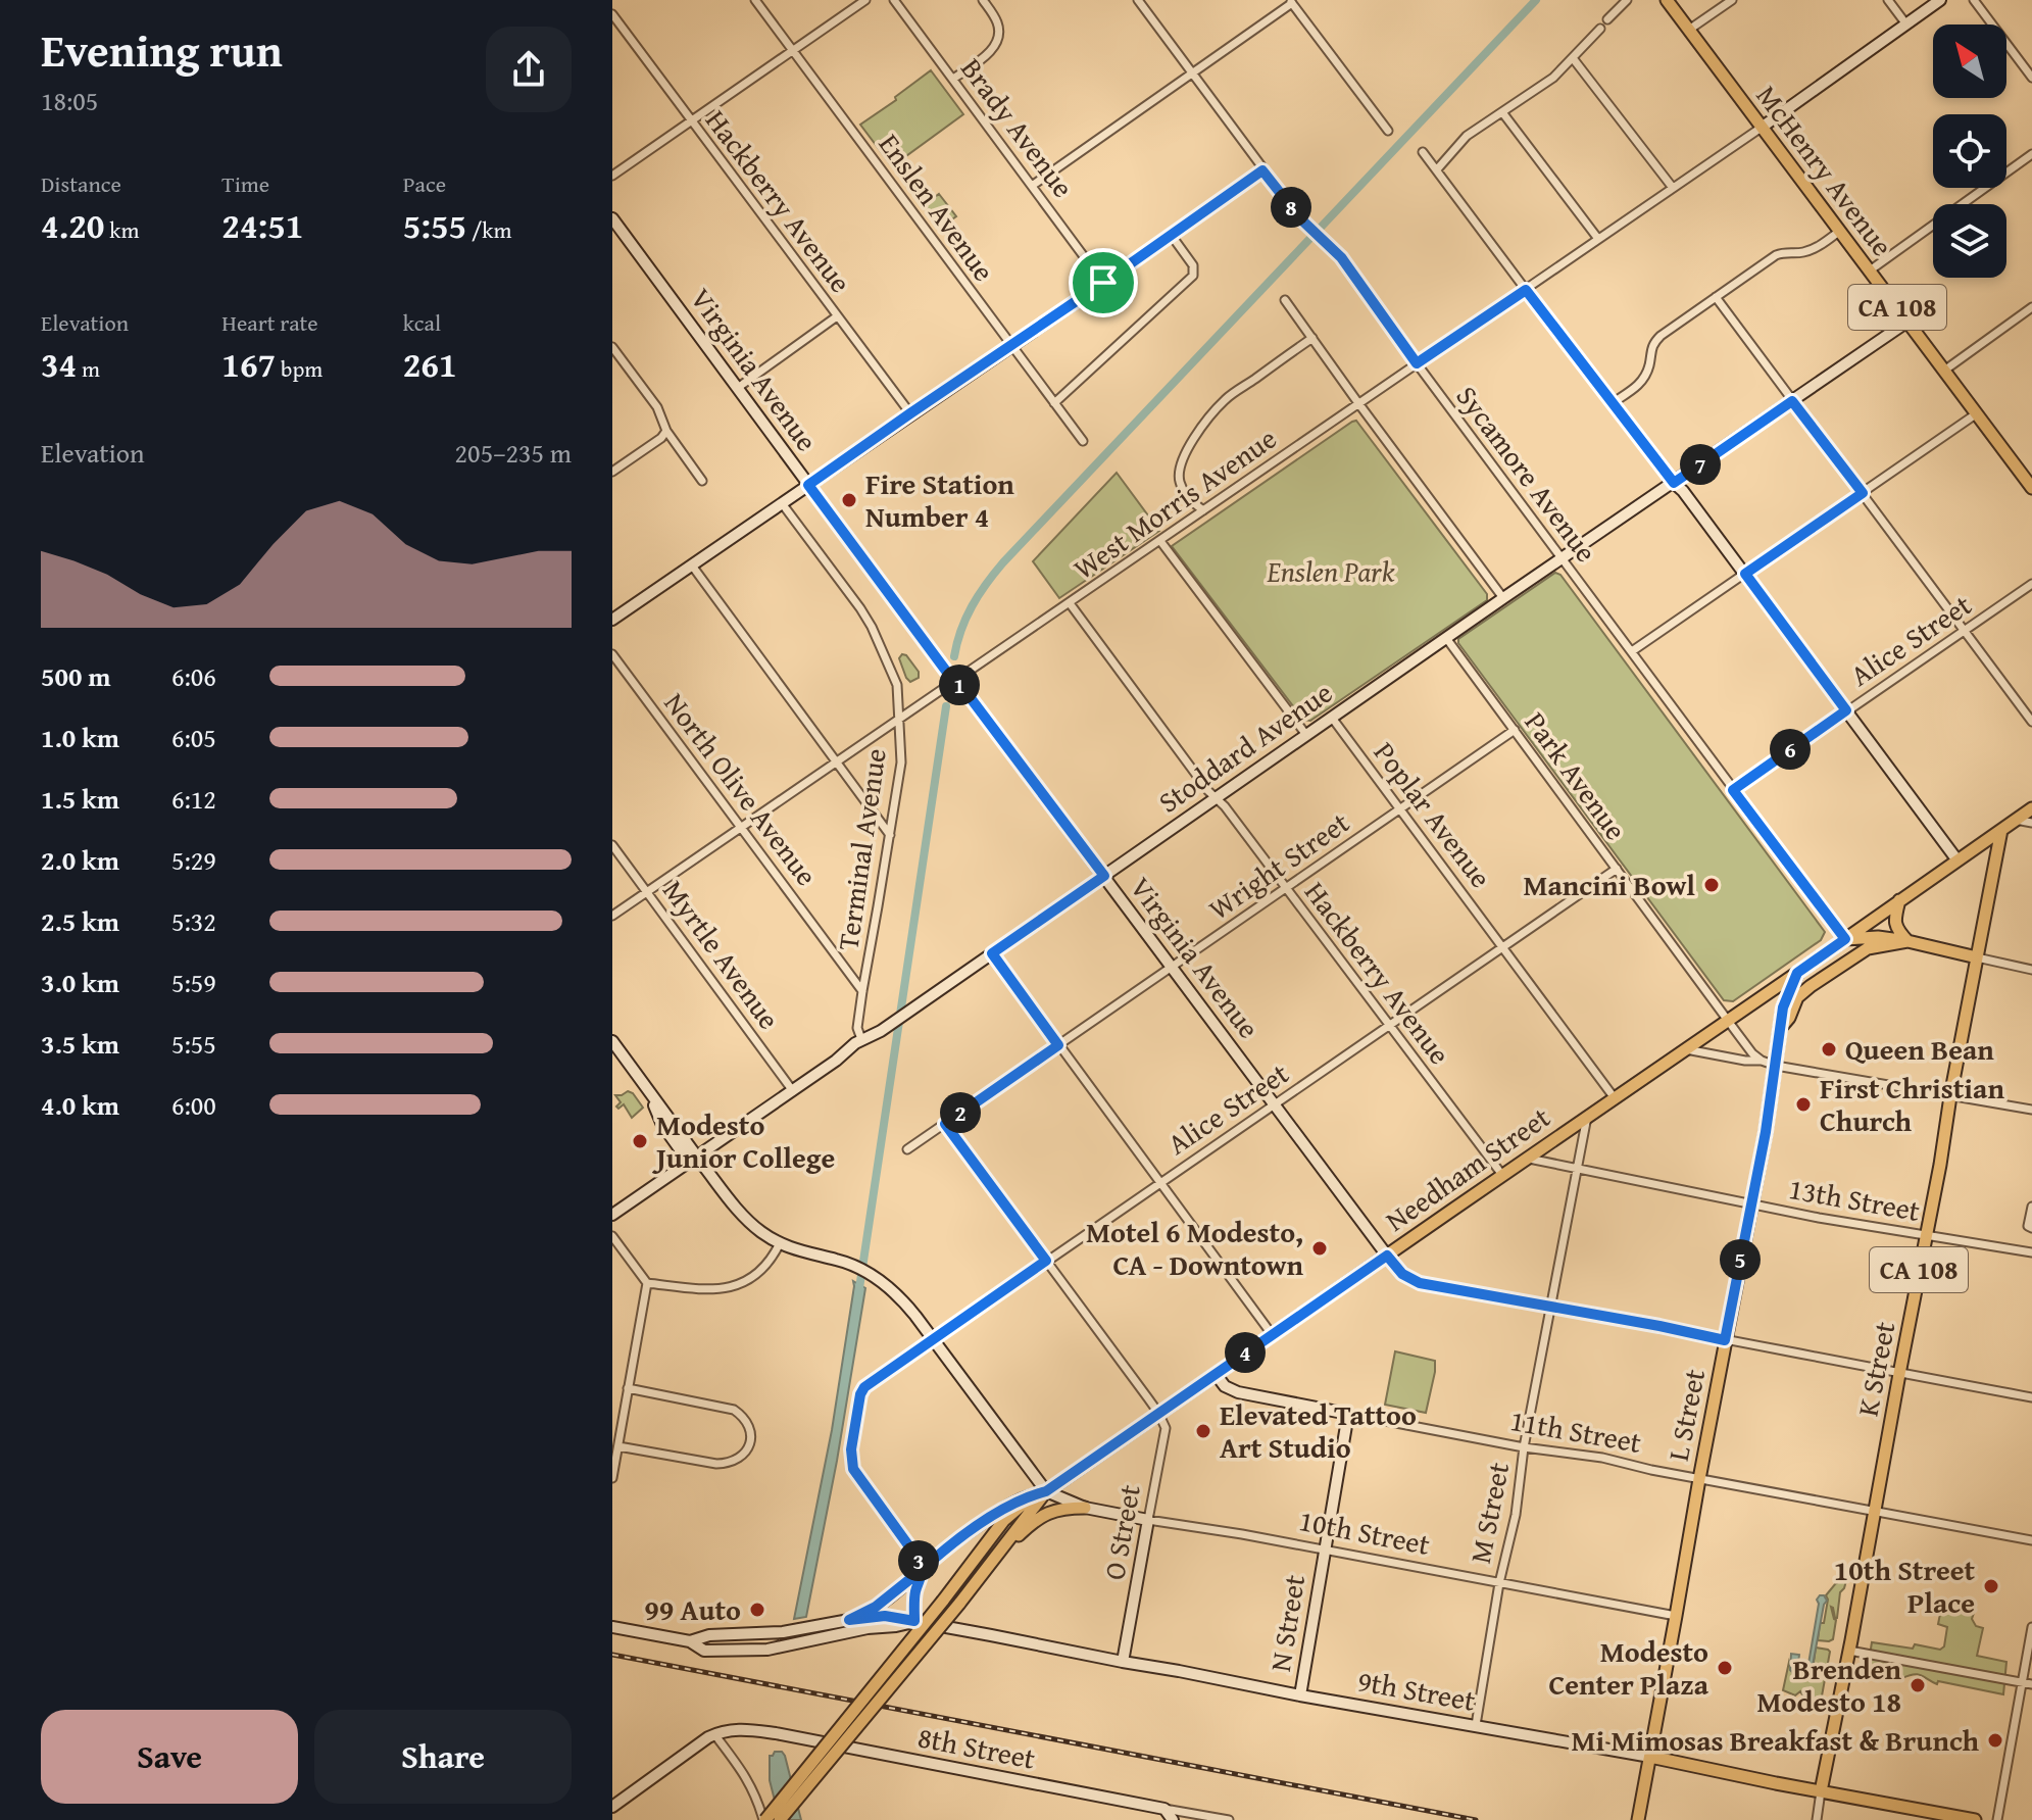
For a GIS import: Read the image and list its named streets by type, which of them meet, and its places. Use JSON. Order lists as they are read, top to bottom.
{
  "streets": {
    "main road": [
      "McHenry Avenue",
      "CA 108",
      "Needham Street",
      "K Street",
      "L Street",
      "9th Street"
    ],
    "street": [
      "Brady Avenue",
      "Hackberry Avenue",
      "Enslen Avenue",
      "Virginia Avenue",
      "Sycamore Avenue",
      "West Morris Avenue",
      "Alice Street",
      "Stoddard Avenue",
      "Park Avenue",
      "North Olive Avenue",
      "Poplar Avenue",
      "Terminal Avenue",
      "Wright Street",
      "Myrtle Avenue",
      "13th Street",
      "11th Street",
      "M Street",
      "O Street",
      "10th Street",
      "N Street",
      "8th Street"
    ]
  },
  "crossings": [
    ["McHenry Avenue", "West Morris Avenue"],
    ["McHenry Avenue", "Stoddard Avenue"],
    ["Hackberry Avenue", "West Morris Avenue"],
    ["Hackberry Avenue", "Alice Street"],
    ["Hackberry Avenue", "Stoddard Avenue"],
    ["Hackberry Avenue", "Wright Street"],
    ["Hackberry Avenue", "Needham Street"],
    ["Virginia Avenue", "West Morris Avenue"],
    ["Virginia Avenue", "Alice Street"],
    ["Virginia Avenue", "Stoddard Avenue"],
    ["Virginia Avenue", "Wright Street"],
    ["Virginia Avenue", "Needham Street"],
    ["Sycamore Avenue", "West Morris Avenue"],
    ["Sycamore Avenue", "Alice Street"],
    ["Sycamore Avenue", "Stoddard Avenue"],
    ["Sycamore Avenue", "Needham Street"],
    ["West Morris Avenue", "North Olive Avenue"],
    ["West Morris Avenue", "Terminal Avenue"],
    ["West Morris Avenue", "Myrtle Avenue"],
    ["Alice Street", "Park Avenue"],
    ["Alice Street", "Poplar Avenue"],
    ["Alice Street", "Needham Street"],
    ["Stoddard Avenue", "Park Avenue"],
    ["Stoddard Avenue", "Poplar Avenue"],
    ["Stoddard Avenue", "Terminal Avenue"],
    ["Stoddard Avenue", "Myrtle Avenue"],
    ["Park Avenue", "Wright Street"],
    ["Park Avenue", "Needham Street"],
    ["North Olive Avenue", "Terminal Avenue"],
    ["Poplar Avenue", "Wright Street"],
    ["Poplar Avenue", "Needham Street"],
    ["Needham Street", "13th Street"],
    ["Needham Street", "K Street"],
    ["Needham Street", "L Street"],
    ["Needham Street", "11th Street"],
    ["Needham Street", "M Street"],
    ["Needham Street", "O Street"],
    ["Needham Street", "10th Street"],
    ["Needham Street", "9th Street"],
    ["13th Street", "K Street"],
    ["13th Street", "L Street"],
    ["13th Street", "M Street"],
    ["K Street", "11th Street"],
    ["K Street", "9th Street"],
    ["L Street", "11th Street"],
    ["L Street", "10th Street"],
    ["L Street", "9th Street"],
    ["11th Street", "M Street"],
    ["11th Street", "N Street"],
    ["M Street", "10th Street"],
    ["M Street", "9th Street"],
    ["O Street", "10th Street"],
    ["O Street", "9th Street"],
    ["10th Street", "N Street"],
    ["N Street", "9th Street"]
  ],
  "parks": ["Enslen Park"],
  "places": [
    "Fire Station Number 4",
    "Mancini Bowl",
    "Queen Bean",
    "First Christian Church",
    "Modesto Junior College",
    "Motel 6 Modesto, CA - Downtown",
    "Elevated Tattoo Art Studio",
    "10th Street Place",
    "99 Auto",
    "Modesto Center Plaza",
    "Brenden Modesto 18",
    "Mi Mimosas Breakfast & Brunch"
  ],
  "north": "top left",
  "page": {
    "heading": ["Evening run", "18:05"],
    "stats": [
      ["Distance", "4.20 km"],
      ["Time", "24:51"],
      ["Pace", "5:55 /km"],
      ["Elevation", "34 m"],
      ["Heart rate", "167 bpm"],
      ["kcal", "261"]
    ],
    "pins": [
      "8",
      "7",
      "1",
      "6",
      "2",
      "5",
      "4",
      "3"
    ],
    "chart": ["Elevation", "205–235 m"],
    "list": [
      {
        "name": "500 m",
        "note": "6:06"
      },
      {
        "name": "1.0 km",
        "note": "6:05"
      },
      {
        "name": "1.5 km",
        "note": "6:12"
      },
      {
        "name": "2.0 km",
        "note": "5:29"
      },
      {
        "name": "2.5 km",
        "note": "5:32"
      },
      {
        "name": "3.0 km",
        "note": "5:59"
      },
      {
        "name": "3.5 km",
        "note": "5:55"
      },
      {
        "name": "4.0 km",
        "note": "6:00"
      }
    ],
    "buttons": ["Save", "Share"]
  }
}
